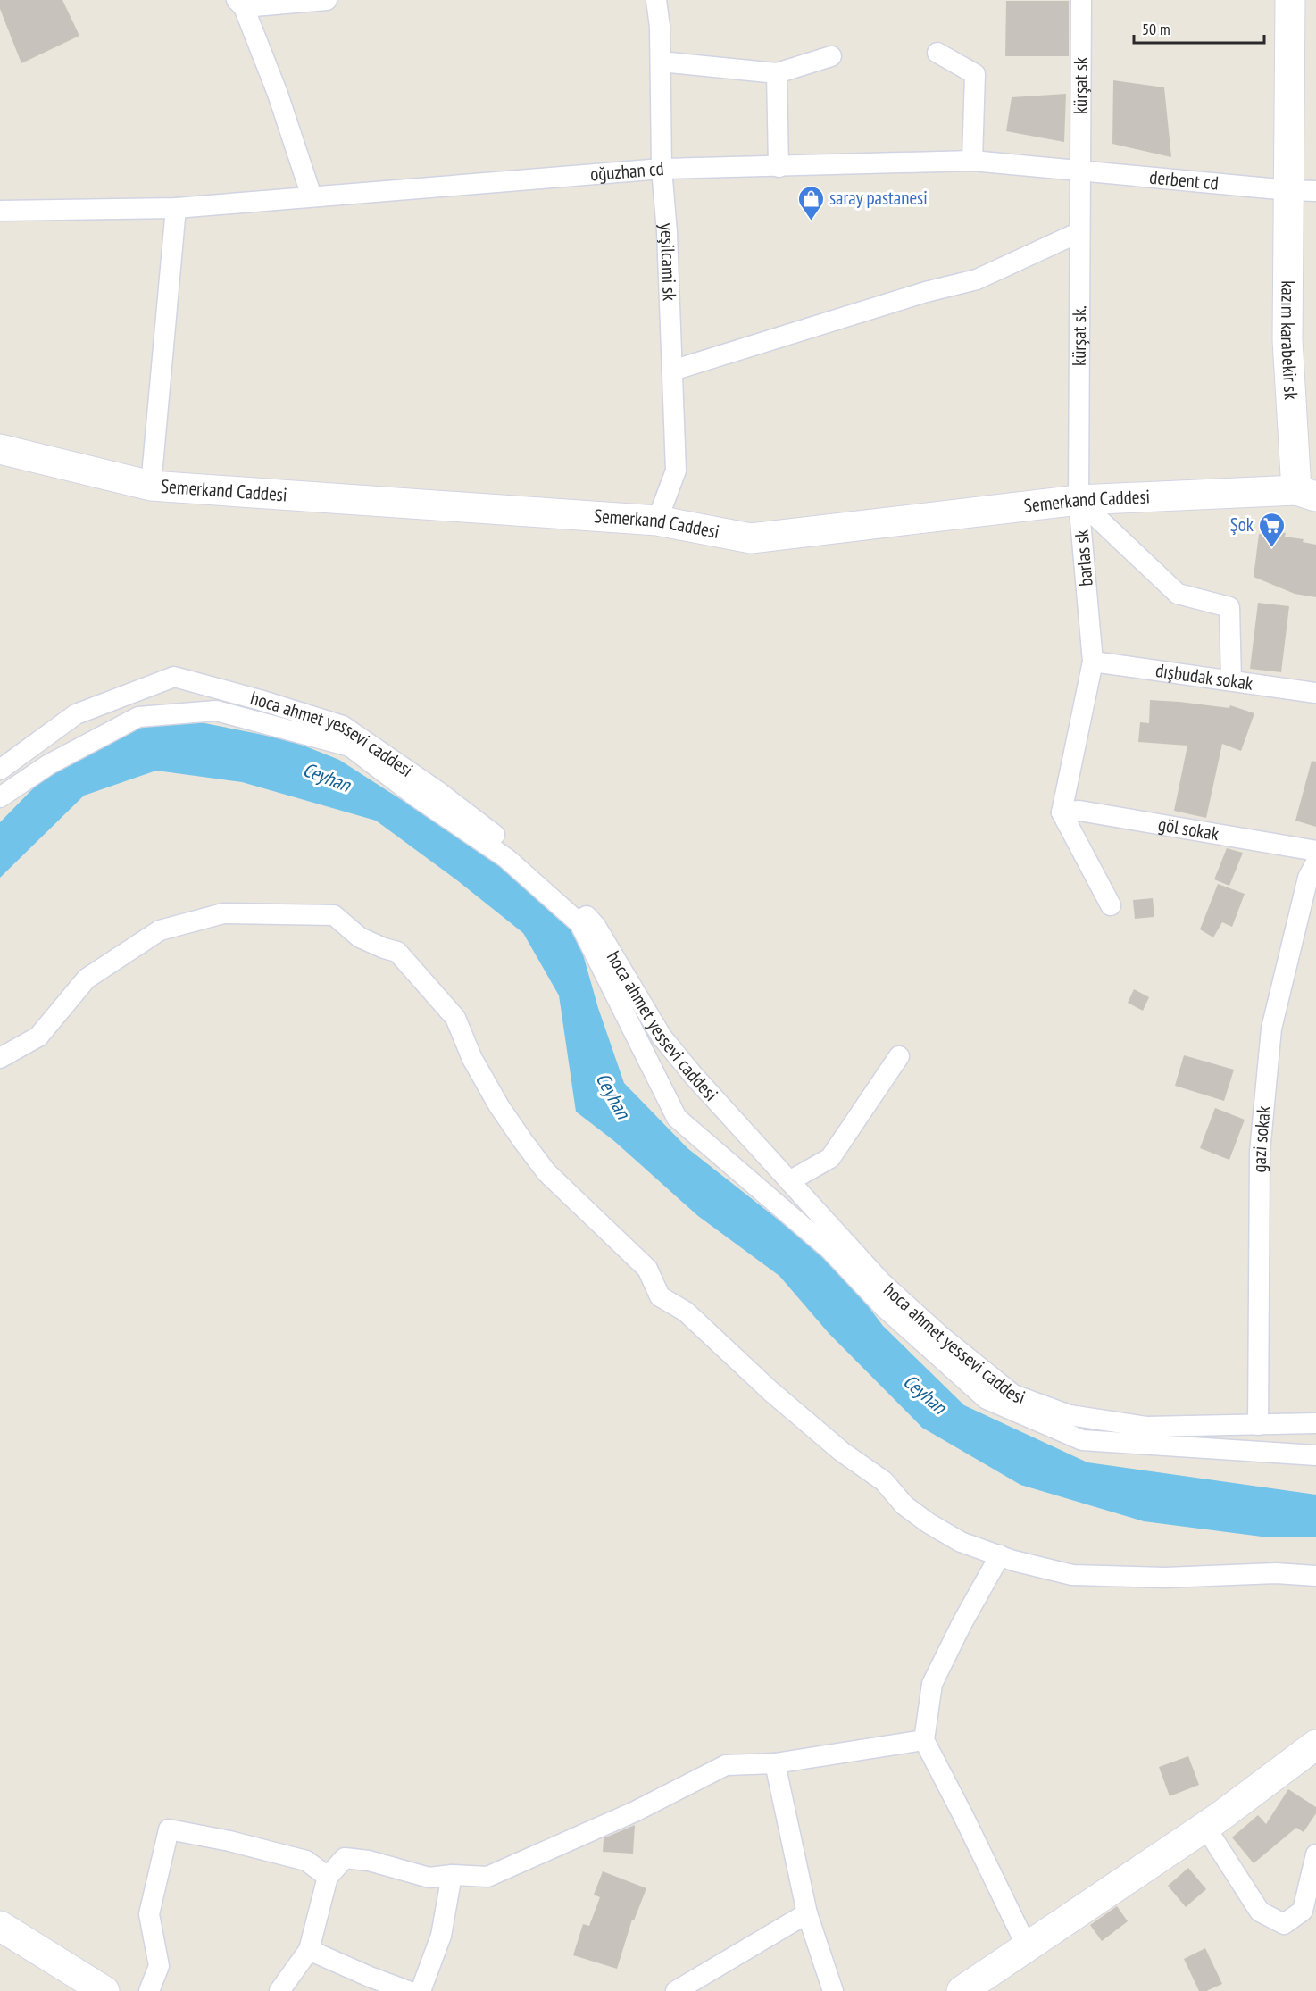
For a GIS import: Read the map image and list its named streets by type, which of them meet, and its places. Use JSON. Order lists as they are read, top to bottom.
{
  "streets": {
    "street": [
      "kürşat sk",
      "oğuzhan cd",
      "derbent cd",
      "yeşilcami sk",
      "kürşat sk.",
      "kazım karabekir sk",
      "Semerkand Caddesi",
      "barlas sk",
      "dışbudak sokak",
      "hoca ahmet yessevi caddesi",
      "göl sokak",
      "gazi sokak"
    ]
  },
  "crossings": [
    ["kürşat sk", "oğuzhan cd"],
    ["kürşat sk", "derbent cd"],
    ["kürşat sk", "kürşat sk."],
    ["oğuzhan cd", "derbent cd"],
    ["oğuzhan cd", "yeşilcami sk"],
    ["oğuzhan cd", "kürşat sk."],
    ["derbent cd", "kürşat sk."],
    ["derbent cd", "kazım karabekir sk"],
    ["yeşilcami sk", "Semerkand Caddesi"],
    ["kürşat sk.", "Semerkand Caddesi"],
    ["kürşat sk.", "barlas sk"],
    ["kazım karabekir sk", "Semerkand Caddesi"],
    ["Semerkand Caddesi", "barlas sk"],
    ["barlas sk", "dışbudak sokak"],
    ["barlas sk", "göl sokak"],
    ["hoca ahmet yessevi caddesi", "gazi sokak"]
  ],
  "water": ["Ceyhan"],
  "places": {
    "shop": ["saray pastanesi"],
    "supermarket": ["Şok"]
  },
  "scale_bar": "50 m"
}
